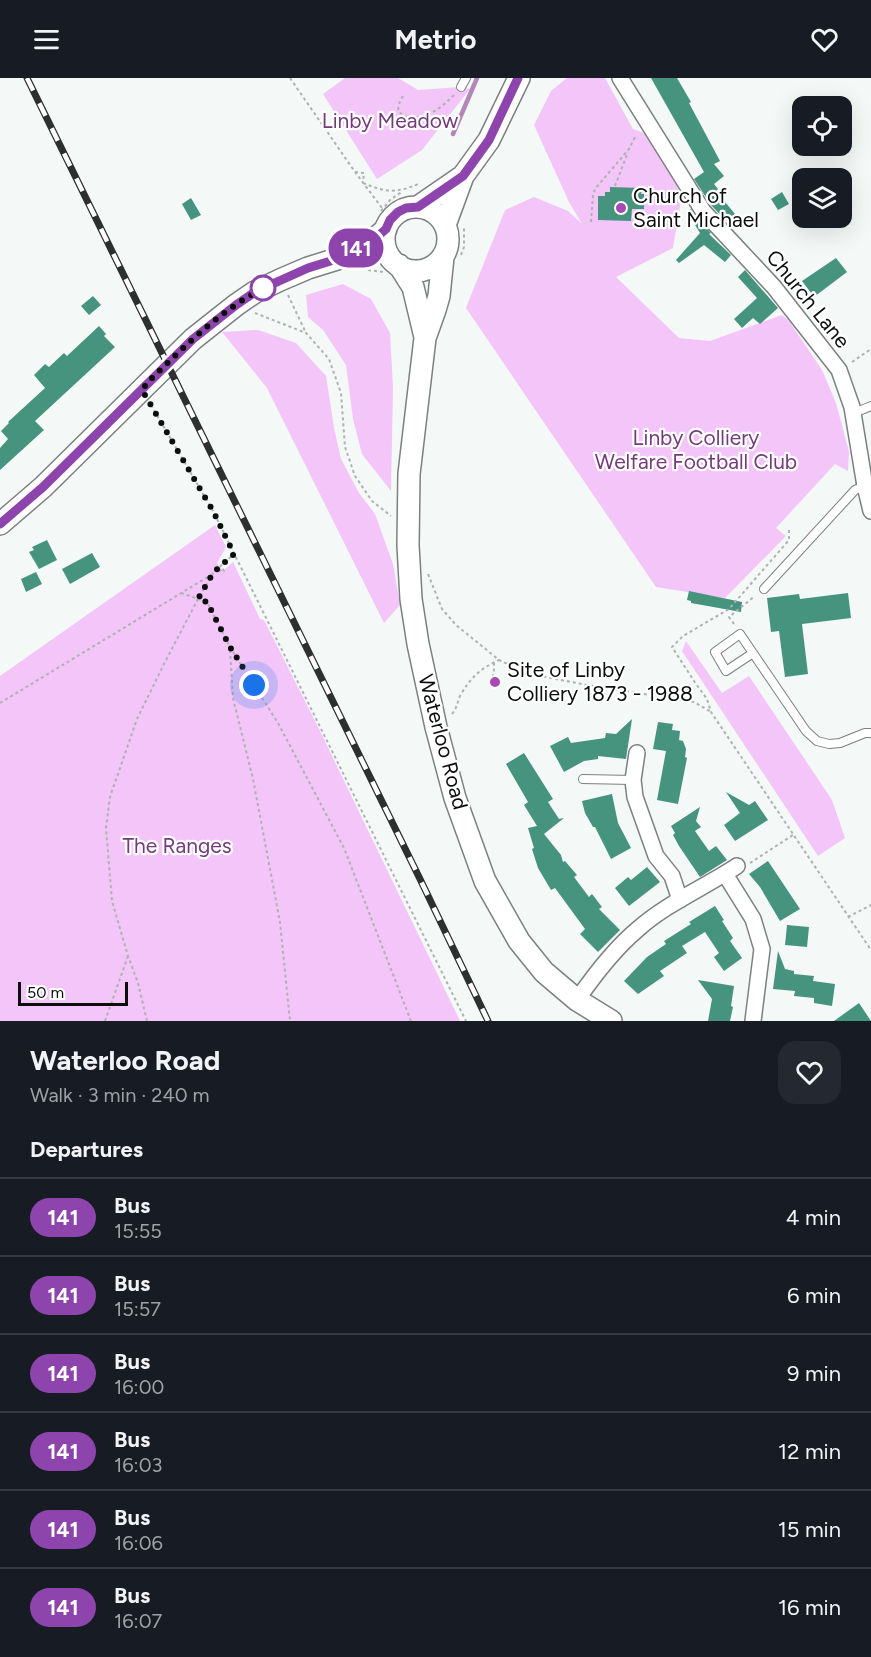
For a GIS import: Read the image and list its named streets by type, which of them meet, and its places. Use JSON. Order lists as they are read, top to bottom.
{
  "streets": {
    "main road": ["Waterloo Road"],
    "street": ["Church Lane"]
  },
  "parks": ["Linby Meadow", "Linby Colliery Welfare Football Club", "The Ranges"],
  "places": ["Church of Saint Michael", "Site of Linby Colliery 1873 - 1988"],
  "lines": ["bus line 141"],
  "scale_bar": "50 m",
  "page": {
    "header": "Metrio",
    "on_map": "141",
    "scale": "50 m",
    "heading": [
      ["Waterloo Road", "Walk · 3 min · 240 m"],
      "Departures"
    ],
    "list": [
      {
        "mark": "141",
        "name": "Bus",
        "note": "15:55",
        "value": "4 min"
      },
      {
        "mark": "141",
        "name": "Bus",
        "note": "15:57",
        "value": "6 min"
      },
      {
        "mark": "141",
        "name": "Bus",
        "note": "16:00",
        "value": "9 min"
      },
      {
        "mark": "141",
        "name": "Bus",
        "note": "16:03",
        "value": "12 min"
      },
      {
        "mark": "141",
        "name": "Bus",
        "note": "16:06",
        "value": "15 min"
      },
      {
        "mark": "141",
        "name": "Bus",
        "note": "16:07",
        "value": "16 min"
      }
    ]
  }
}
